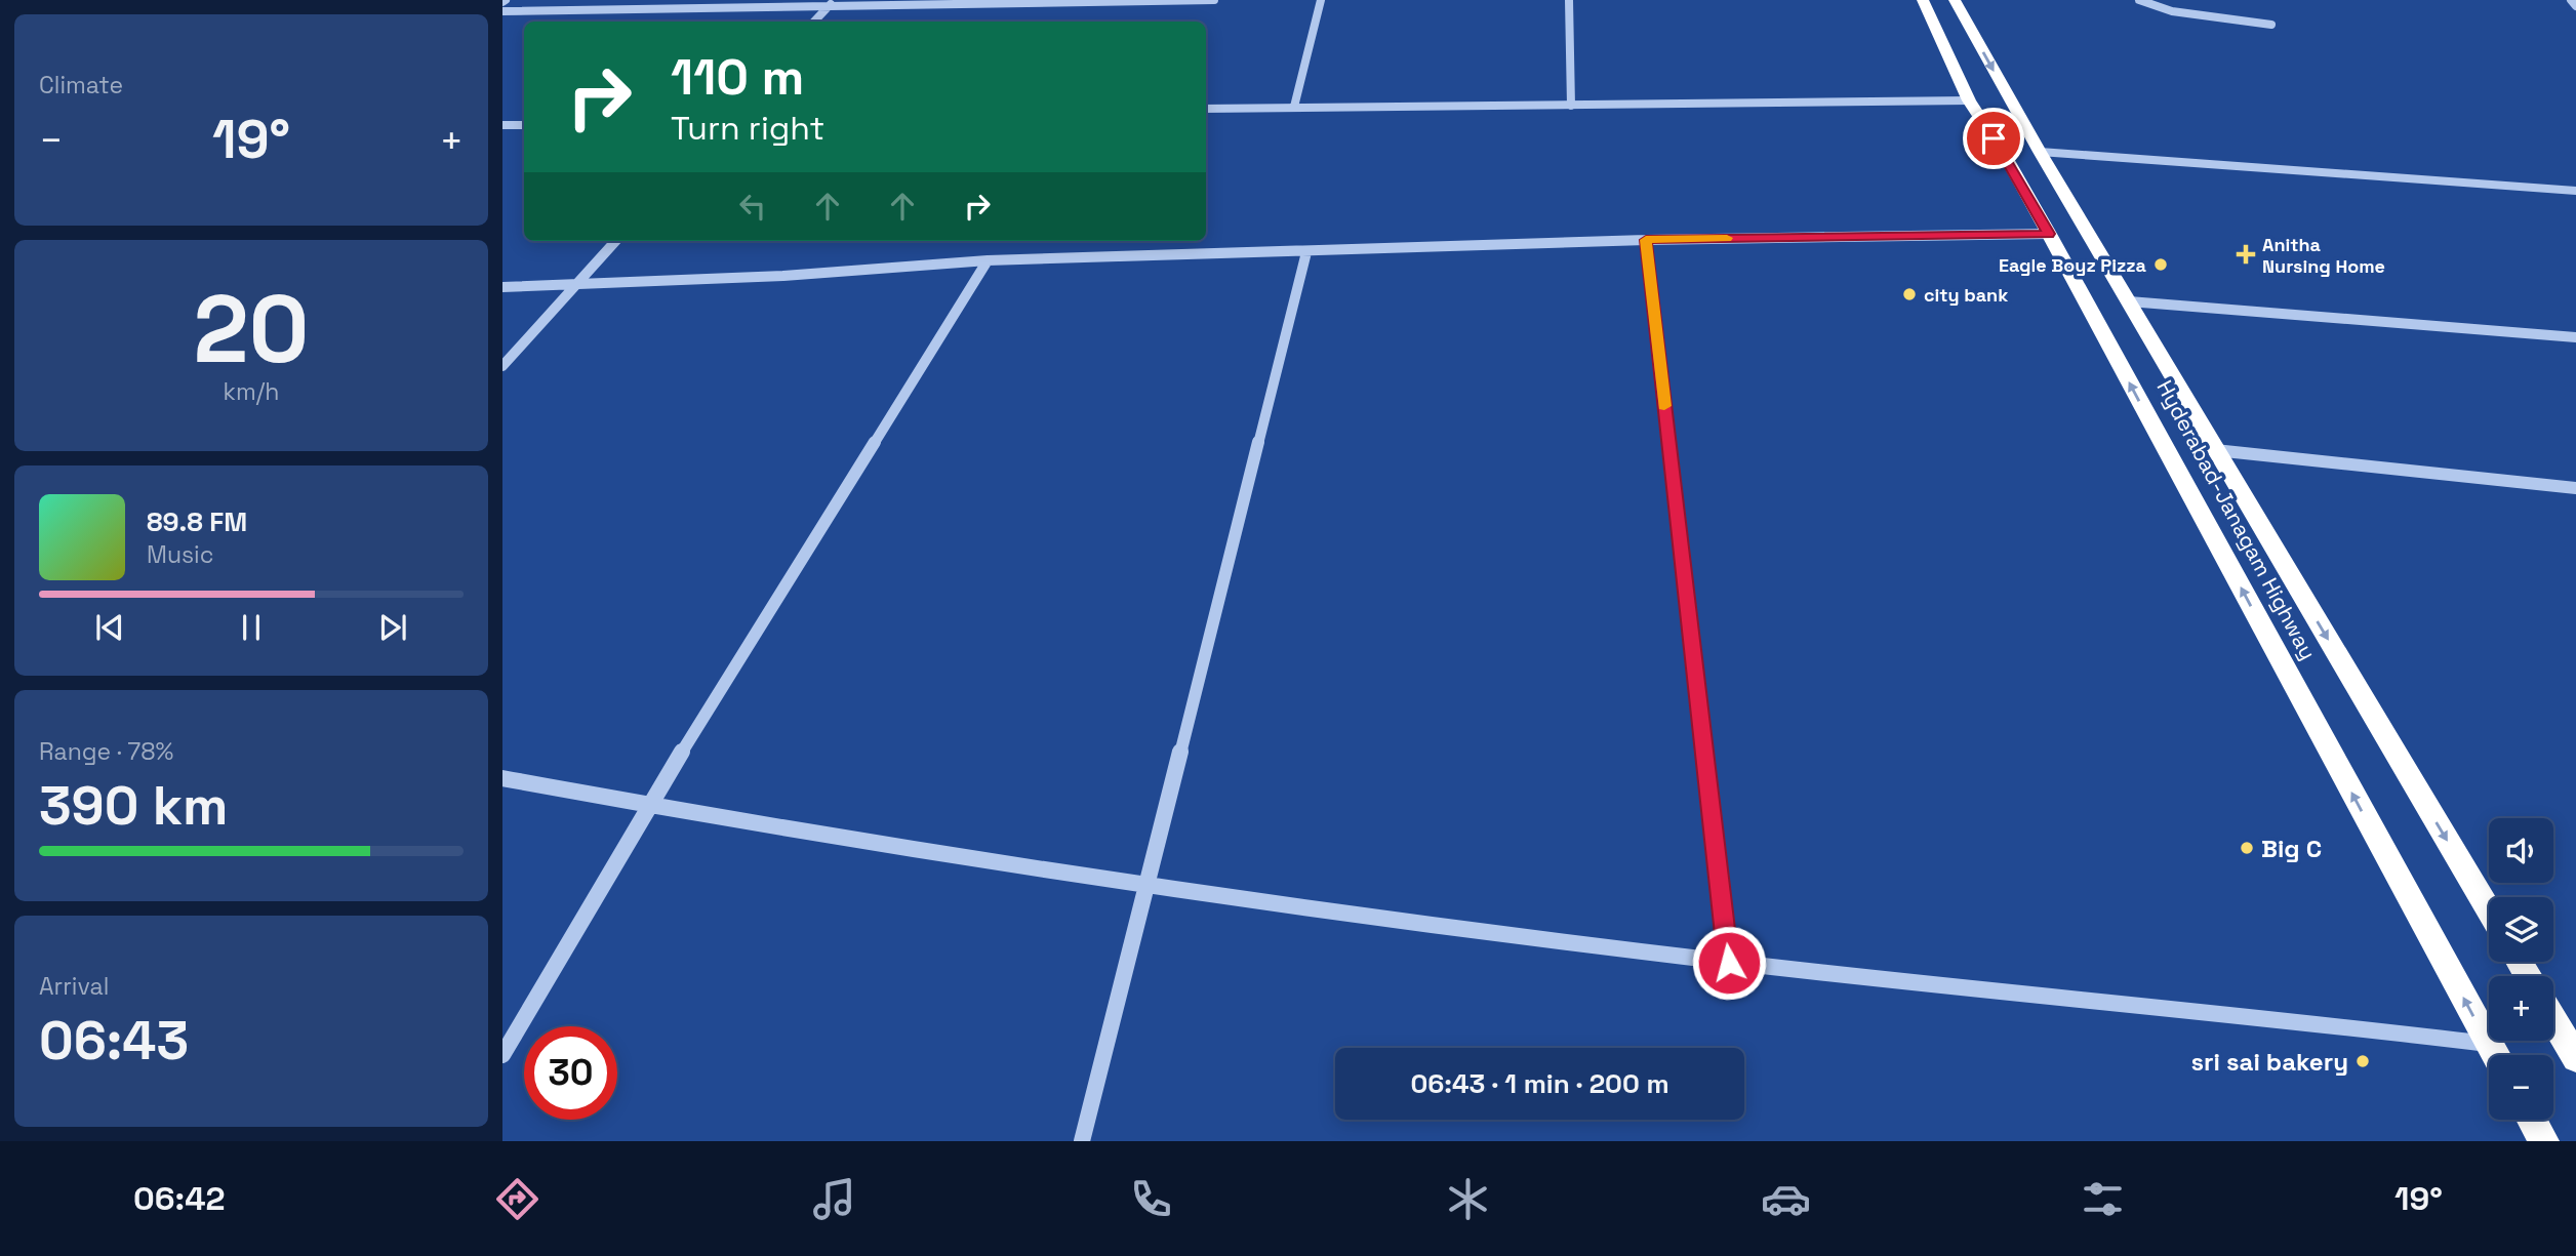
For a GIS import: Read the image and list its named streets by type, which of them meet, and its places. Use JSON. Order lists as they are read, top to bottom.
{
  "streets": {
    "highway": ["Hyderabad-Janagam Highway"]
  },
  "places": {
    "health": ["Anitha Nursing Home"],
    "other": [
      "Eagle Boyz Pizza",
      "city bank",
      "Big C",
      "sri sai bakery"
    ]
  },
  "page": {
    "tile": [
      "Climate",
      ["20", "km/h"],
      ["Range · 78%", "390 km"],
      ["Arrival", "06:43"]
    ],
    "turn": ["110 m", "Turn right"],
    "heat": ["−", "19°", "+"],
    "song": ["89.8 FM", "Music"],
    "map_buttons": ["+", "−"],
    "limit": "30",
    "trip": "06:43 · 1 min · 200 m",
    "tabs": ["06:42", "19°"]
  }
}
